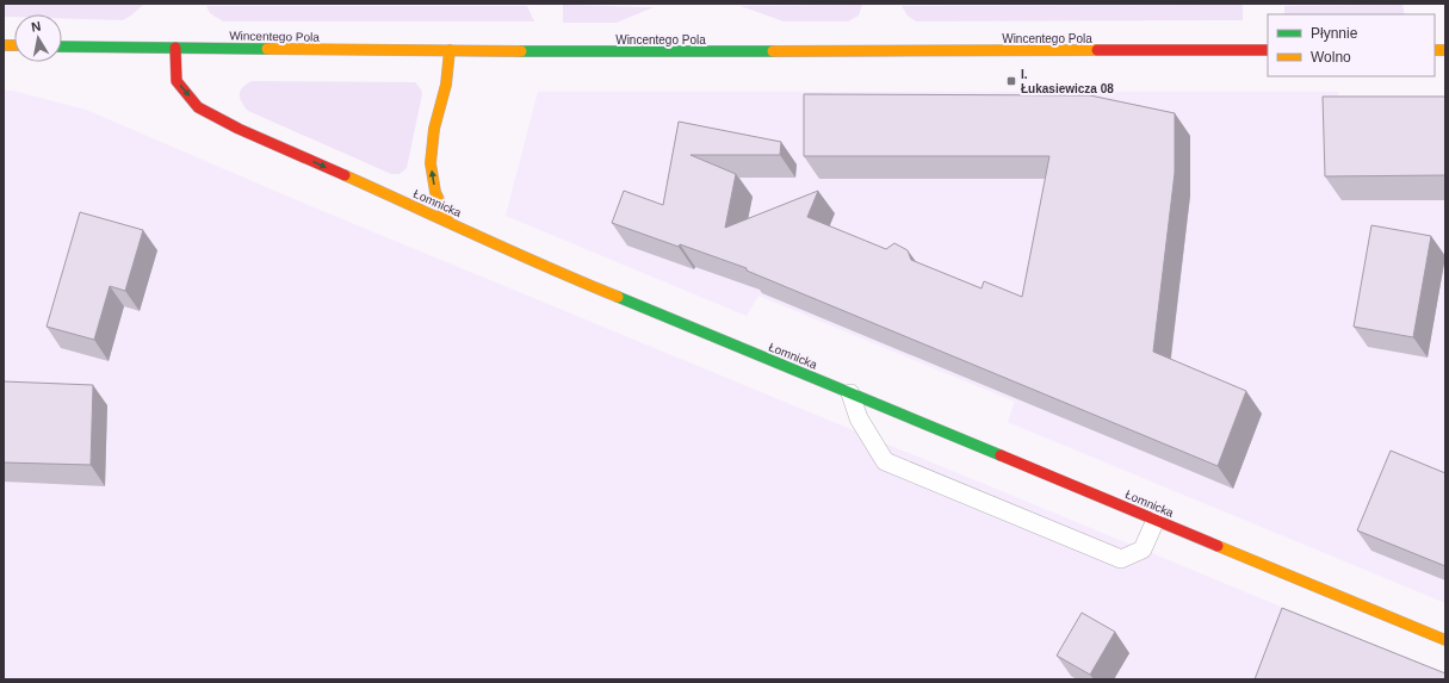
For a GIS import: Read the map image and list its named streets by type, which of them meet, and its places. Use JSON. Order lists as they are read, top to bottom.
{
  "streets": {
    "street": ["Wincentego Pola", "Łomnicka"]
  },
  "crossings": [
    ["Wincentego Pola", "Łomnicka"]
  ],
  "places": {
    "transit": ["I. Łukasiewicza 08"]
  },
  "legend": ["Płynnie", "Wolno"],
  "north": "top"
}
